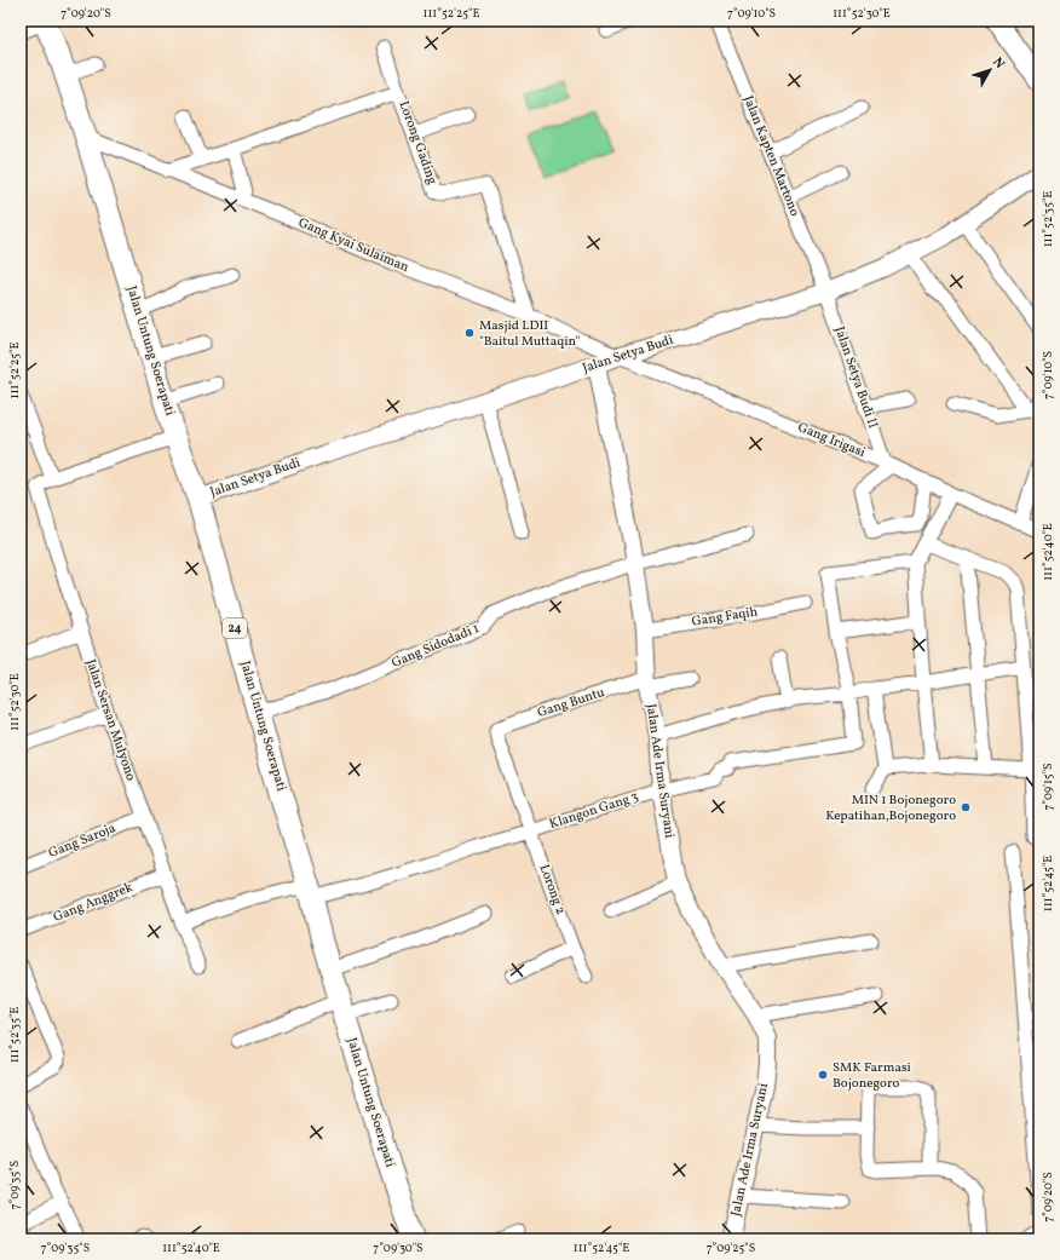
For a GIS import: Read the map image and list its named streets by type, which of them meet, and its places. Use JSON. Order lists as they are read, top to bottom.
{
  "streets": {
    "highway": ["Jalan Untung Soerapati", "24"],
    "street": [
      "Lorong Gading",
      "Jalan Kapten Martono",
      "Gang Kyai Sulaiman",
      "Jalan Setya Budi",
      "Jalan Setya Budi II",
      "Gang Irigasi",
      "Gang Faqih",
      "Gang Sidodadi 1",
      "Gang Buntu",
      "Jalan Sersan Mulyono",
      "Jalan Ade Irma Suryani",
      "Klangon Gang 3",
      "Gang Saroja",
      "Lorong 2",
      "Gang Anggrek"
    ]
  },
  "crossings": [
    ["Lorong Gading", "Gang Kyai Sulaiman"],
    ["Jalan Kapten Martono", "Jalan Setya Budi"],
    ["Jalan Kapten Martono", "Jalan Setya Budi II"],
    ["Gang Kyai Sulaiman", "Jalan Untung Soerapati"],
    ["Gang Kyai Sulaiman", "Jalan Setya Budi"],
    ["Gang Kyai Sulaiman", "Gang Irigasi"],
    ["Jalan Untung Soerapati", "Jalan Setya Budi"],
    ["Jalan Untung Soerapati", "Gang Sidodadi 1"],
    ["Jalan Untung Soerapati", "Klangon Gang 3"],
    ["Jalan Setya Budi", "Jalan Setya Budi II"],
    ["Jalan Setya Budi", "Gang Irigasi"],
    ["Jalan Setya Budi", "Jalan Ade Irma Suryani"],
    ["Jalan Setya Budi II", "Gang Irigasi"],
    ["Gang Faqih", "Jalan Ade Irma Suryani"],
    ["Gang Sidodadi 1", "Jalan Ade Irma Suryani"],
    ["Gang Buntu", "Jalan Ade Irma Suryani"],
    ["Gang Buntu", "Lorong 2"],
    ["Jalan Sersan Mulyono", "Klangon Gang 3"],
    ["Jalan Sersan Mulyono", "Gang Saroja"],
    ["Jalan Sersan Mulyono", "Gang Anggrek"],
    ["Jalan Ade Irma Suryani", "Klangon Gang 3"],
    ["Klangon Gang 3", "Lorong 2"]
  ],
  "places": ["Masjid LDII \"Baitul Muttaqin\"", "MIN 1 Bojonegoro Kepatihan,Bojonegoro", "SMK Farmasi Bojonegoro"],
  "north": "top right",
  "coordinates": [
    "7°09'20\"S",
    "111°52'25\"E",
    "7°09'10\"S",
    "111°52'30\"E",
    "111°52'35\"E",
    "111°52'40\"E",
    "7°09'15\"S",
    "111°52'45\"E",
    "7°09'35\"S",
    "7°09'30\"S",
    "7°09'25\"S"
  ]
}
